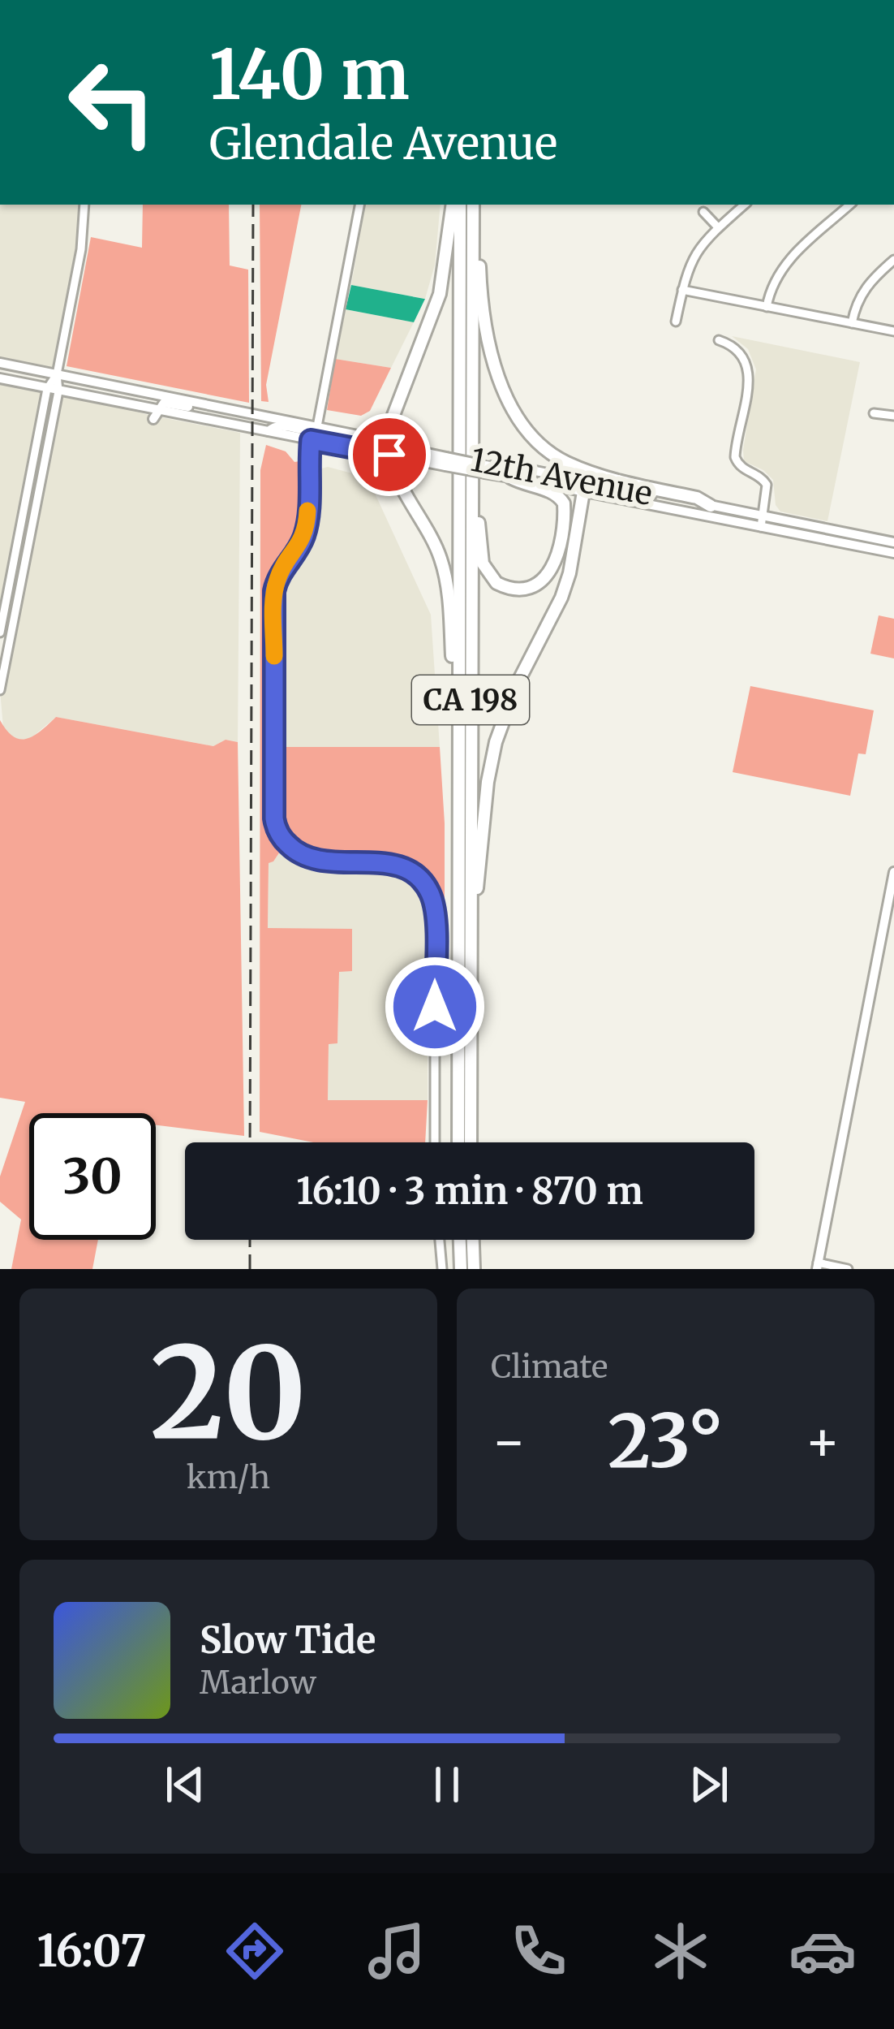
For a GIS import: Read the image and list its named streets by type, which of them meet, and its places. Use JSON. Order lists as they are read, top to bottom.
{
  "streets": {
    "highway": ["CA 198"],
    "main road": ["12th Avenue"]
  },
  "page": {
    "turn": ["140 m", "Glendale Avenue"],
    "limit": "30",
    "trip": "16:10 · 3 min · 870 m",
    "tile": [
      ["20", "km/h"],
      "Climate"
    ],
    "heat": ["−", "23°", "+"],
    "song": ["Slow Tide", "Marlow"],
    "tabs": "16:07"
  }
}
